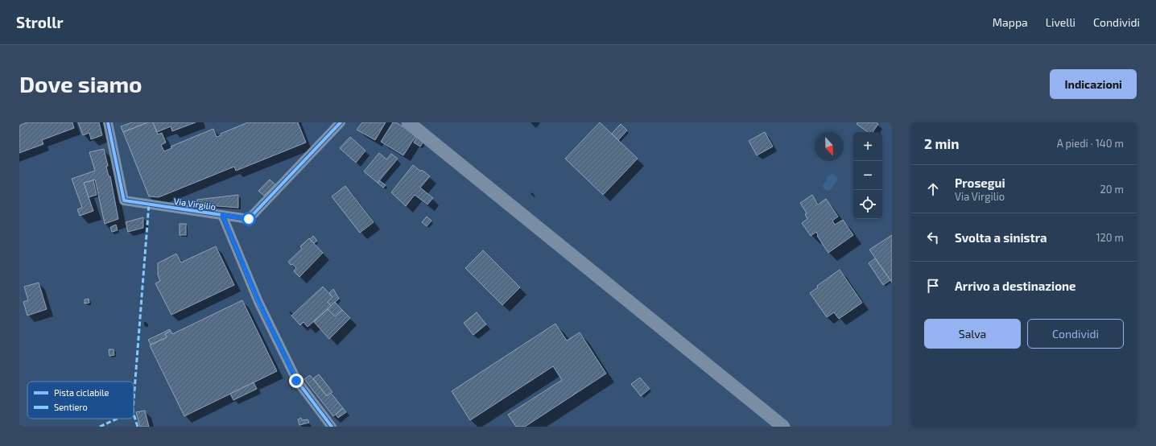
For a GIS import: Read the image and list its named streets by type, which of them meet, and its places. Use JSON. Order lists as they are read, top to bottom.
{
  "streets": {
    "street": ["Via Virgilio"]
  },
  "legend": ["Pista ciclabile", "Sentiero"],
  "north": "bottom",
  "page": {
    "header": "Strollr",
    "nav": ["Mappa", "Livelli", "Condividi"],
    "buttons": [
      "Indicazioni",
      ["Salva", "Condividi"]
    ],
    "title": "Dove siamo",
    "heading": ["2 min", "A piedi · 140 m"],
    "map_buttons": ["+", "−"],
    "list": [
      ["Prosegui", "Via Virgilio", "20 m"],
      ["Svolta a sinistra", "120 m"],
      "Arrivo a destinazione"
    ]
  }
}
